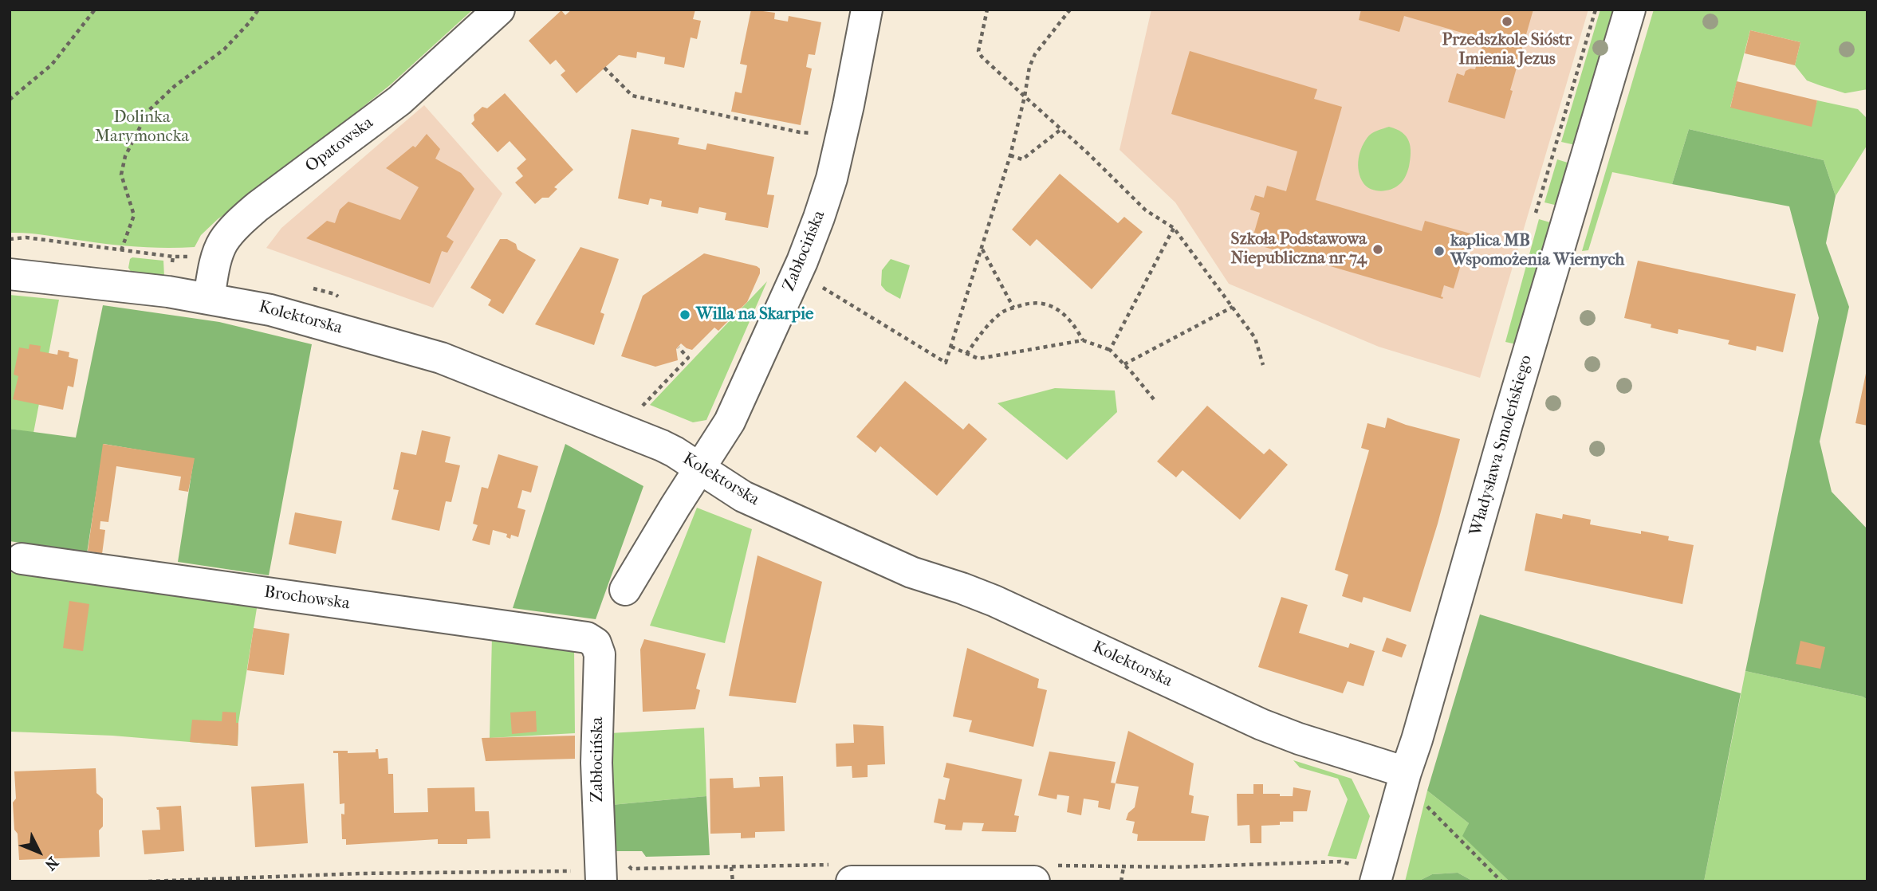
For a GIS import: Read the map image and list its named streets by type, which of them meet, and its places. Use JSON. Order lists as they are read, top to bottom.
{
  "streets": {
    "street": [
      "Opatowska",
      "Zabłocińska",
      "Kolektorska",
      "Władysława Smoleńskiego",
      "Brochowska"
    ]
  },
  "crossings": [
    ["Opatowska", "Kolektorska"],
    ["Zabłocińska", "Kolektorska"],
    ["Zabłocińska", "Brochowska"],
    ["Kolektorska", "Władysława Smoleńskiego"]
  ],
  "parks": ["Dolinka Marymoncka"],
  "places": [
    "Przedszkole Sióstr Imienia Jezus",
    "Szkoła Podstawowa Niepubliczna nr 74",
    "kaplica MB Wspomożenia Wiernych",
    "Willa na Skarpie"
  ],
  "north": "bottom right"
}
